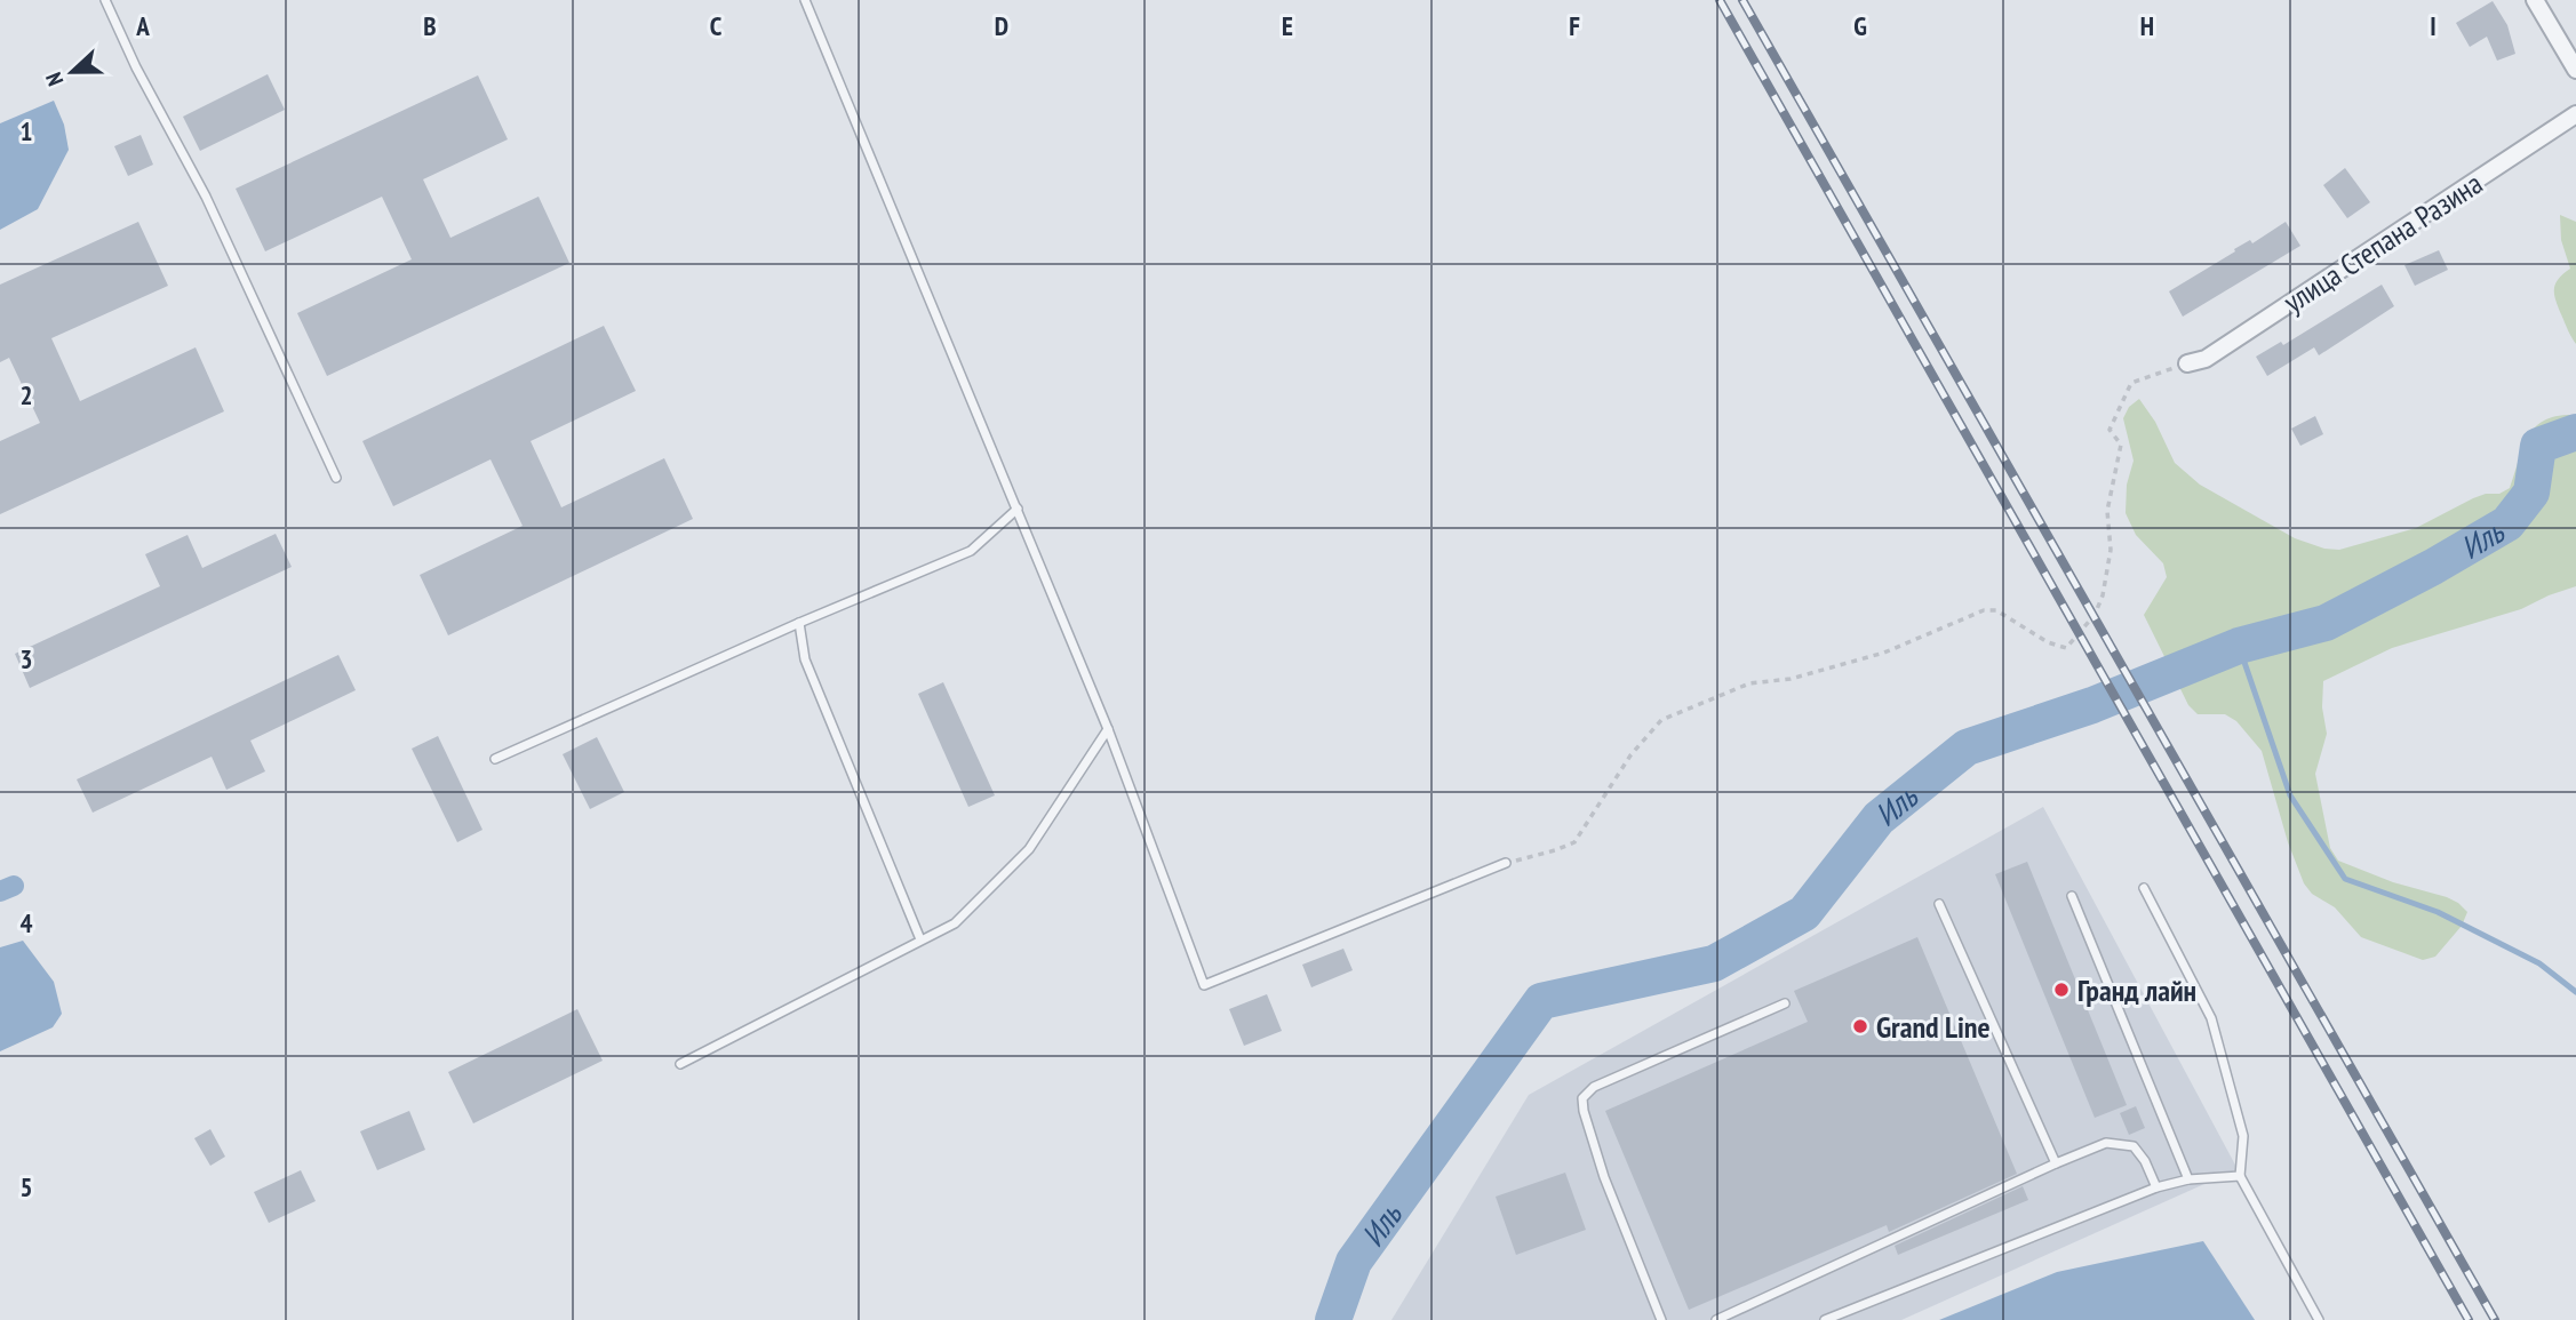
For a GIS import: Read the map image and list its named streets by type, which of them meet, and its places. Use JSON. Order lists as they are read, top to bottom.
{
  "streets": {
    "street": ["улица Степана Разина"]
  },
  "water": ["Иль"],
  "places": ["Гранд лайн", "Grand Line"],
  "north": "left",
  "grid": {
    "columns": [
      "A",
      "B",
      "C",
      "D",
      "E",
      "F",
      "G",
      "H",
      "I"
    ],
    "rows": [
      "1",
      "2",
      "3",
      "4",
      "5"
    ]
  }
}
